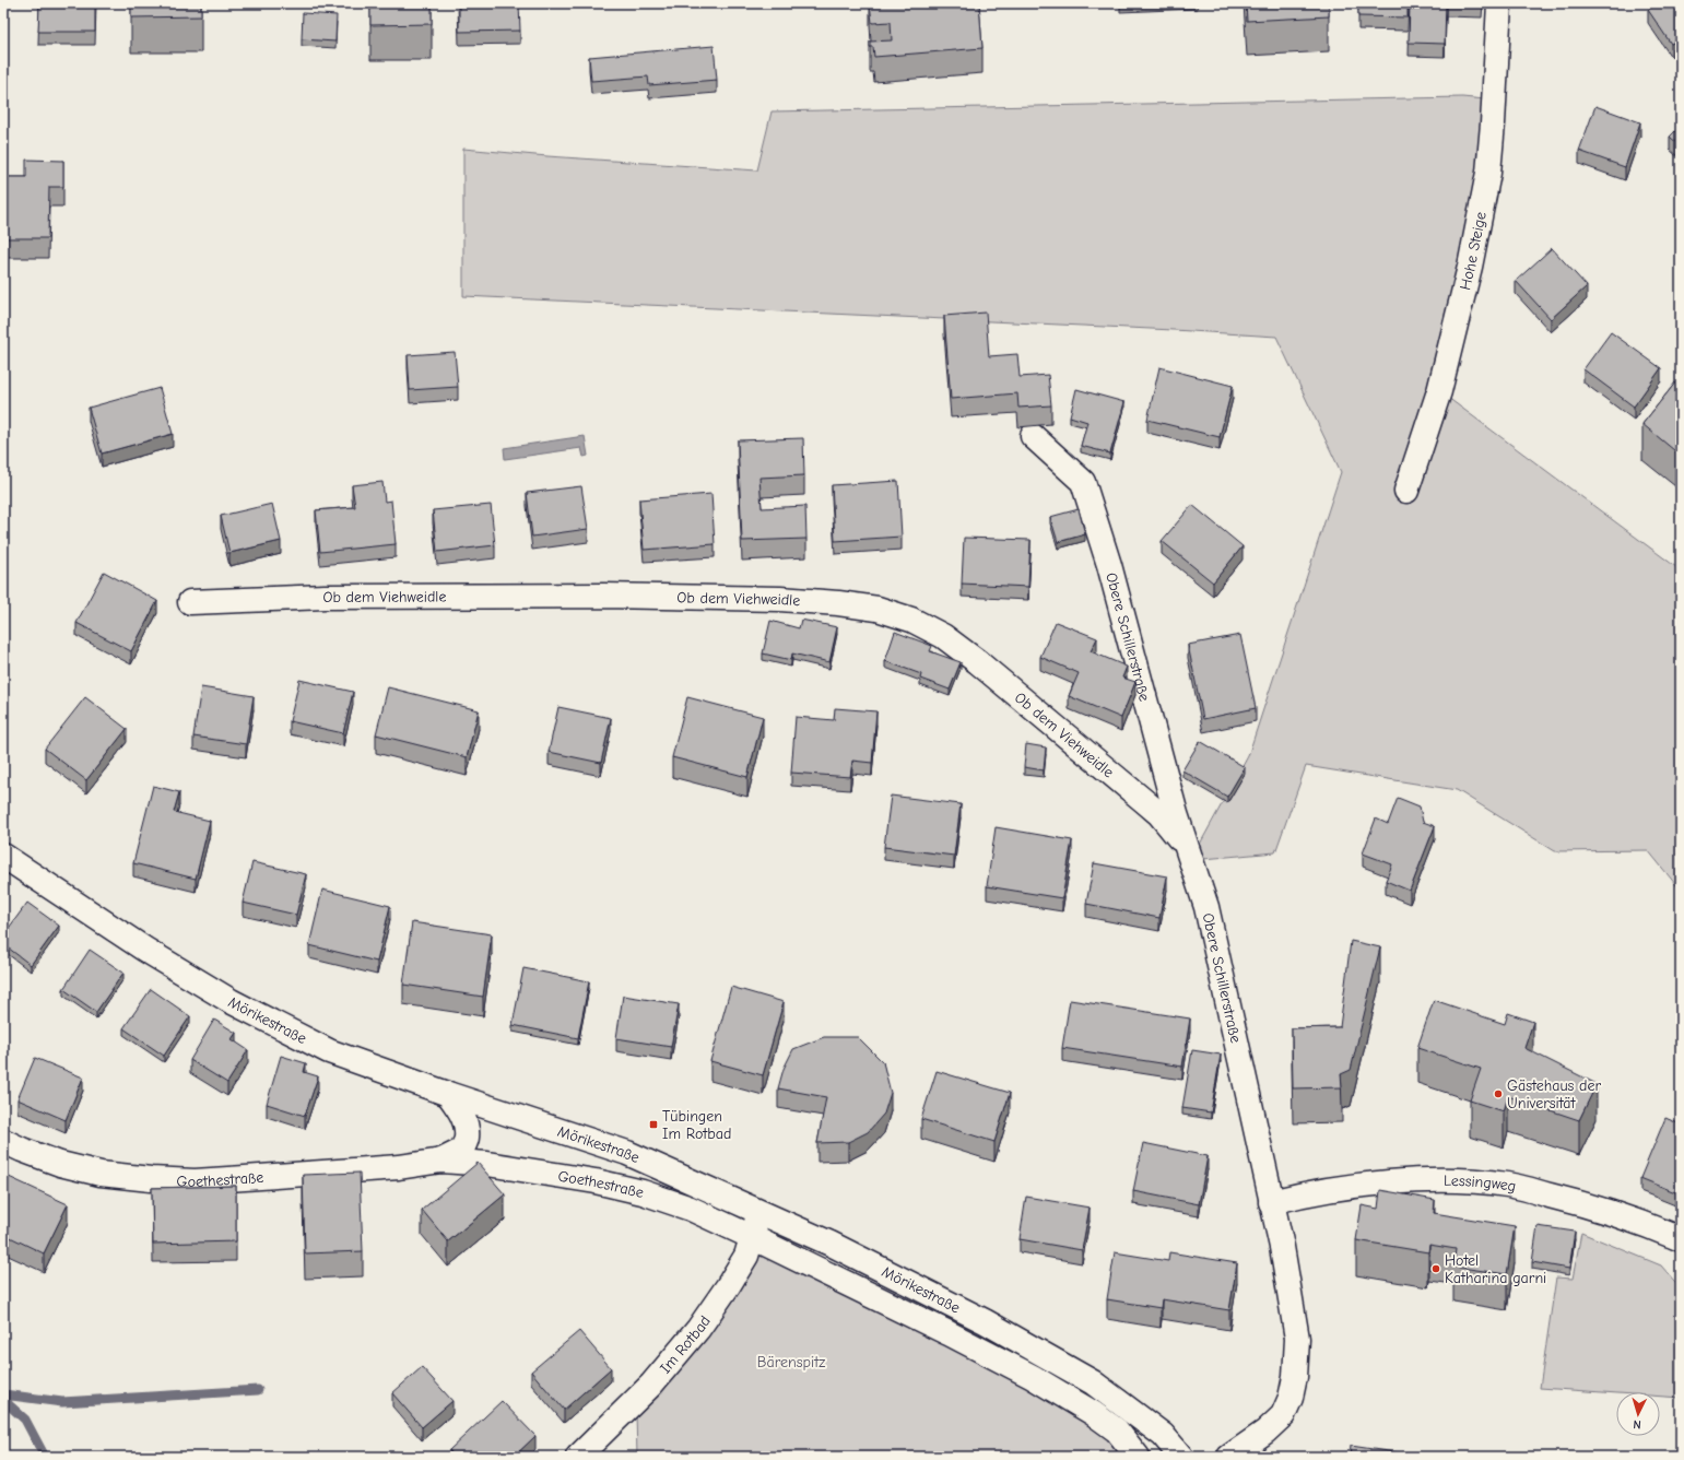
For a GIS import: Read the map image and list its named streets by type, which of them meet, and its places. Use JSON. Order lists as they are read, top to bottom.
{
  "streets": {
    "street": [
      "Hohe Steige",
      "Ob dem Viehweidle",
      "Obere Schillerstraße",
      "Mörikestraße",
      "Goethestraße",
      "Lessingweg",
      "Im Rotbad"
    ]
  },
  "crossings": [
    ["Ob dem Viehweidle", "Obere Schillerstraße"],
    ["Obere Schillerstraße", "Lessingweg"],
    ["Mörikestraße", "Goethestraße"],
    ["Mörikestraße", "Im Rotbad"],
    ["Goethestraße", "Im Rotbad"]
  ],
  "parks": ["Bärenspitz"],
  "places": {
    "other": ["Gästehaus der Universität", "Hotel Katharina garni"],
    "transit": ["Tübingen Im Rotbad"]
  },
  "north": "bottom"
}
